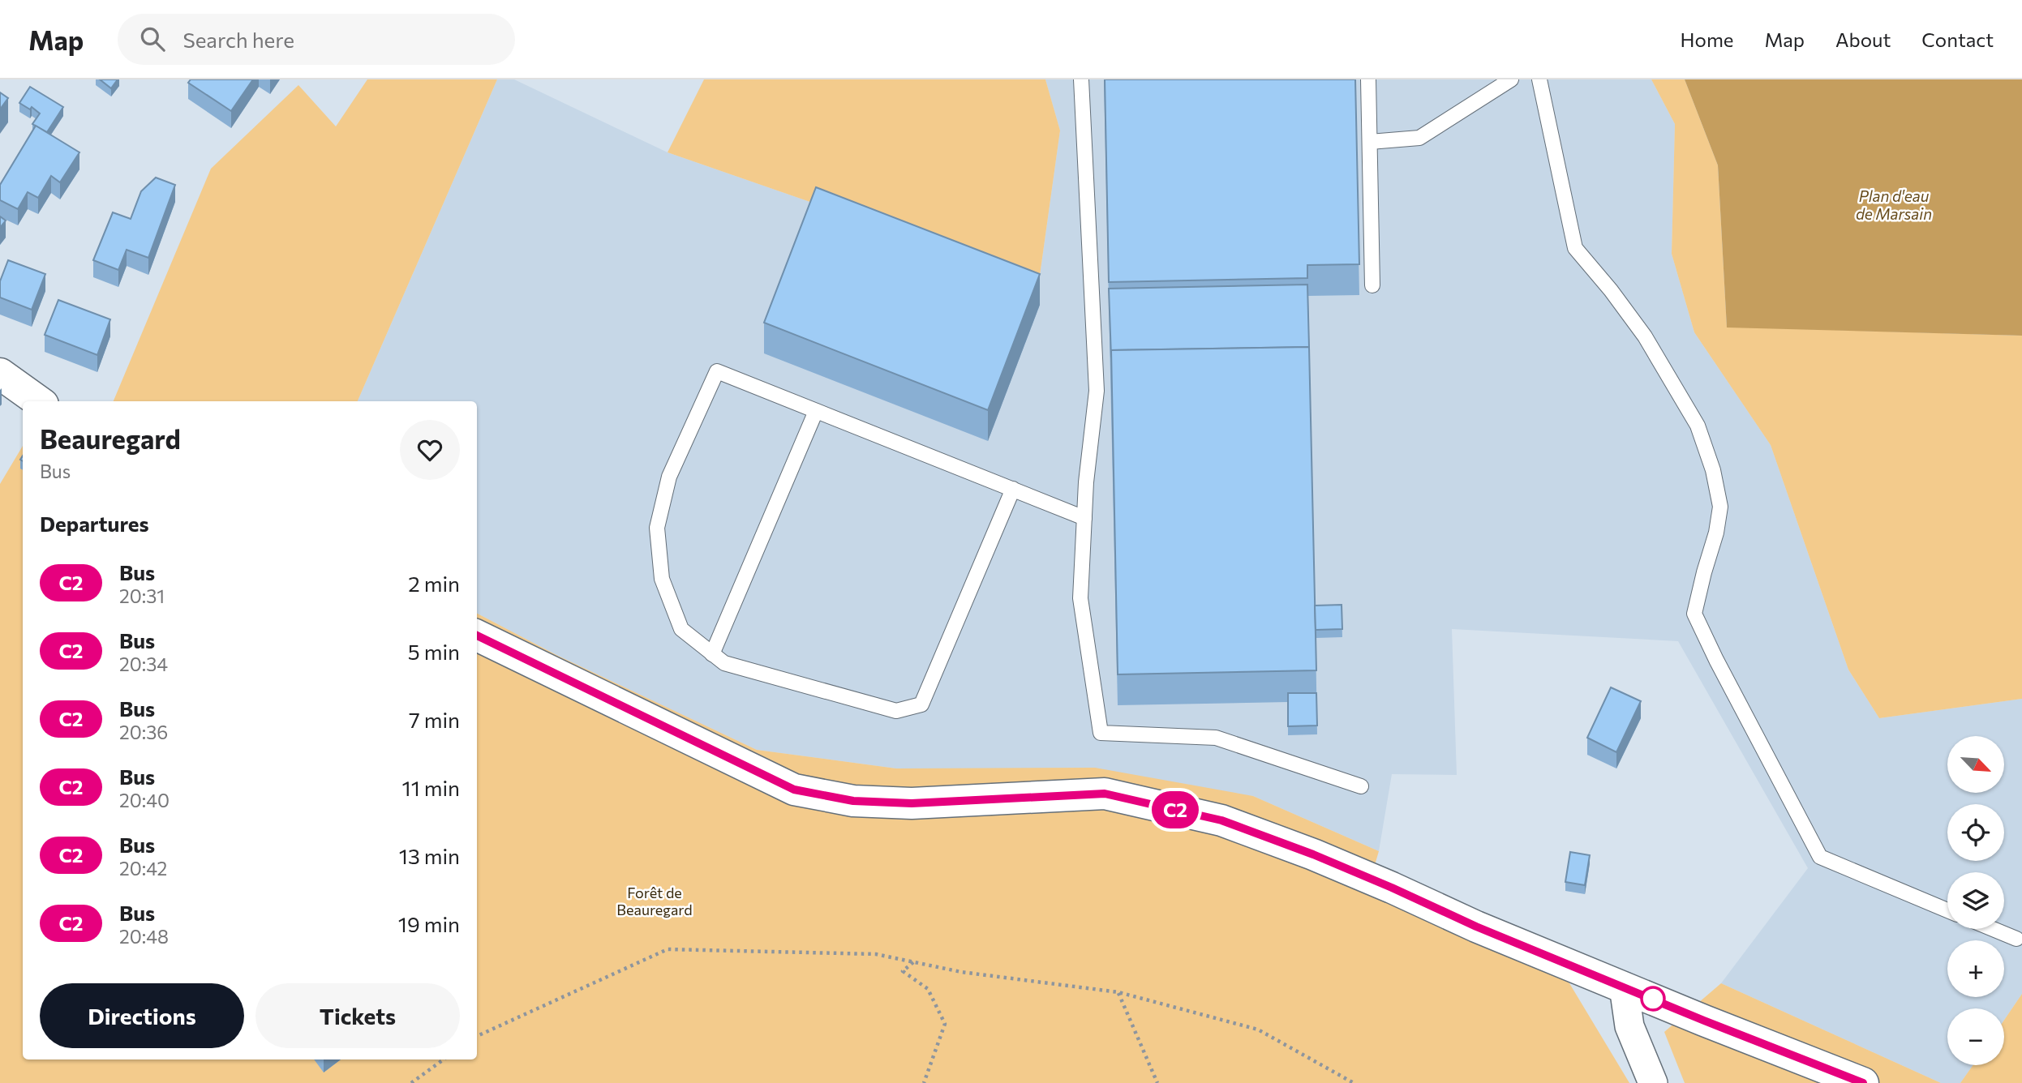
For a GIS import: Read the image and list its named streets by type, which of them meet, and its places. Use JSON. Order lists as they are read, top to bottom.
{
  "water": ["Plan d'eau de Marsain"],
  "parks": ["Forêt de Beauregard"],
  "lines": ["bus line C2"],
  "north": "bottom right",
  "page": {
    "header": "Map",
    "search": "Search here",
    "nav": [
      "Home",
      "Map",
      "About",
      "Contact"
    ],
    "on_map": "C2",
    "heading": [
      ["Beauregard", "Bus"],
      "Departures"
    ],
    "list": [
      {
        "mark": "C2",
        "name": "Bus",
        "note": "20:31",
        "value": "2 min"
      },
      {
        "mark": "C2",
        "name": "Bus",
        "note": "20:34",
        "value": "5 min"
      },
      {
        "mark": "C2",
        "name": "Bus",
        "note": "20:36",
        "value": "7 min"
      },
      {
        "mark": "C2",
        "name": "Bus",
        "note": "20:40",
        "value": "11 min"
      },
      {
        "mark": "C2",
        "name": "Bus",
        "note": "20:42",
        "value": "13 min"
      },
      {
        "mark": "C2",
        "name": "Bus",
        "note": "20:48",
        "value": "19 min"
      }
    ],
    "map_buttons": ["+", "−"],
    "buttons": ["Directions", "Tickets"]
  }
}
